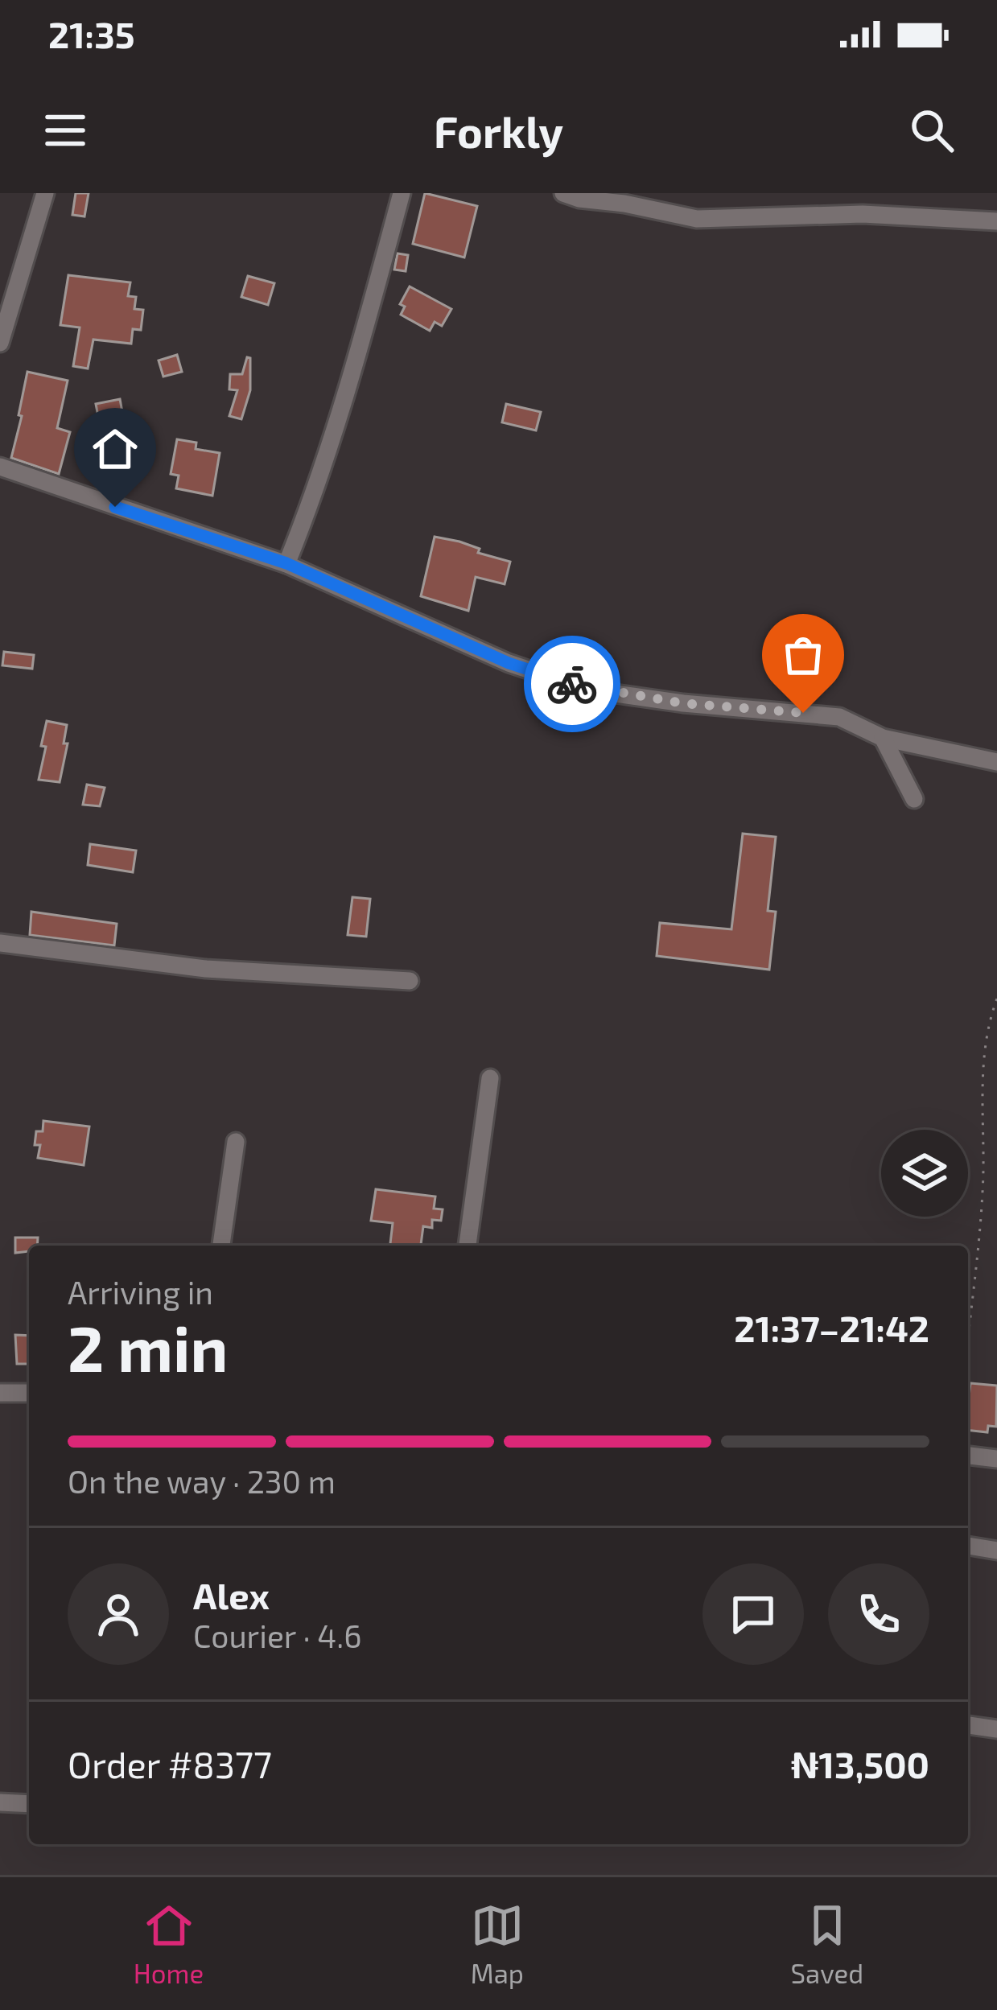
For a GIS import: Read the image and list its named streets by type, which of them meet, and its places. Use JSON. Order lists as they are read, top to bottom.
{
  "page": {
    "status": "21:35",
    "header": "Forkly",
    "heading": ["2 min", "Arriving in", "21:37–21:42"],
    "panel": [
      "Alex",
      "Courier · 4.6",
      "Order #8377",
      "₦13,500"
    ],
    "bar": "On the way · 230 m",
    "tabs": ["Home", "Map", "Saved"]
  }
}
